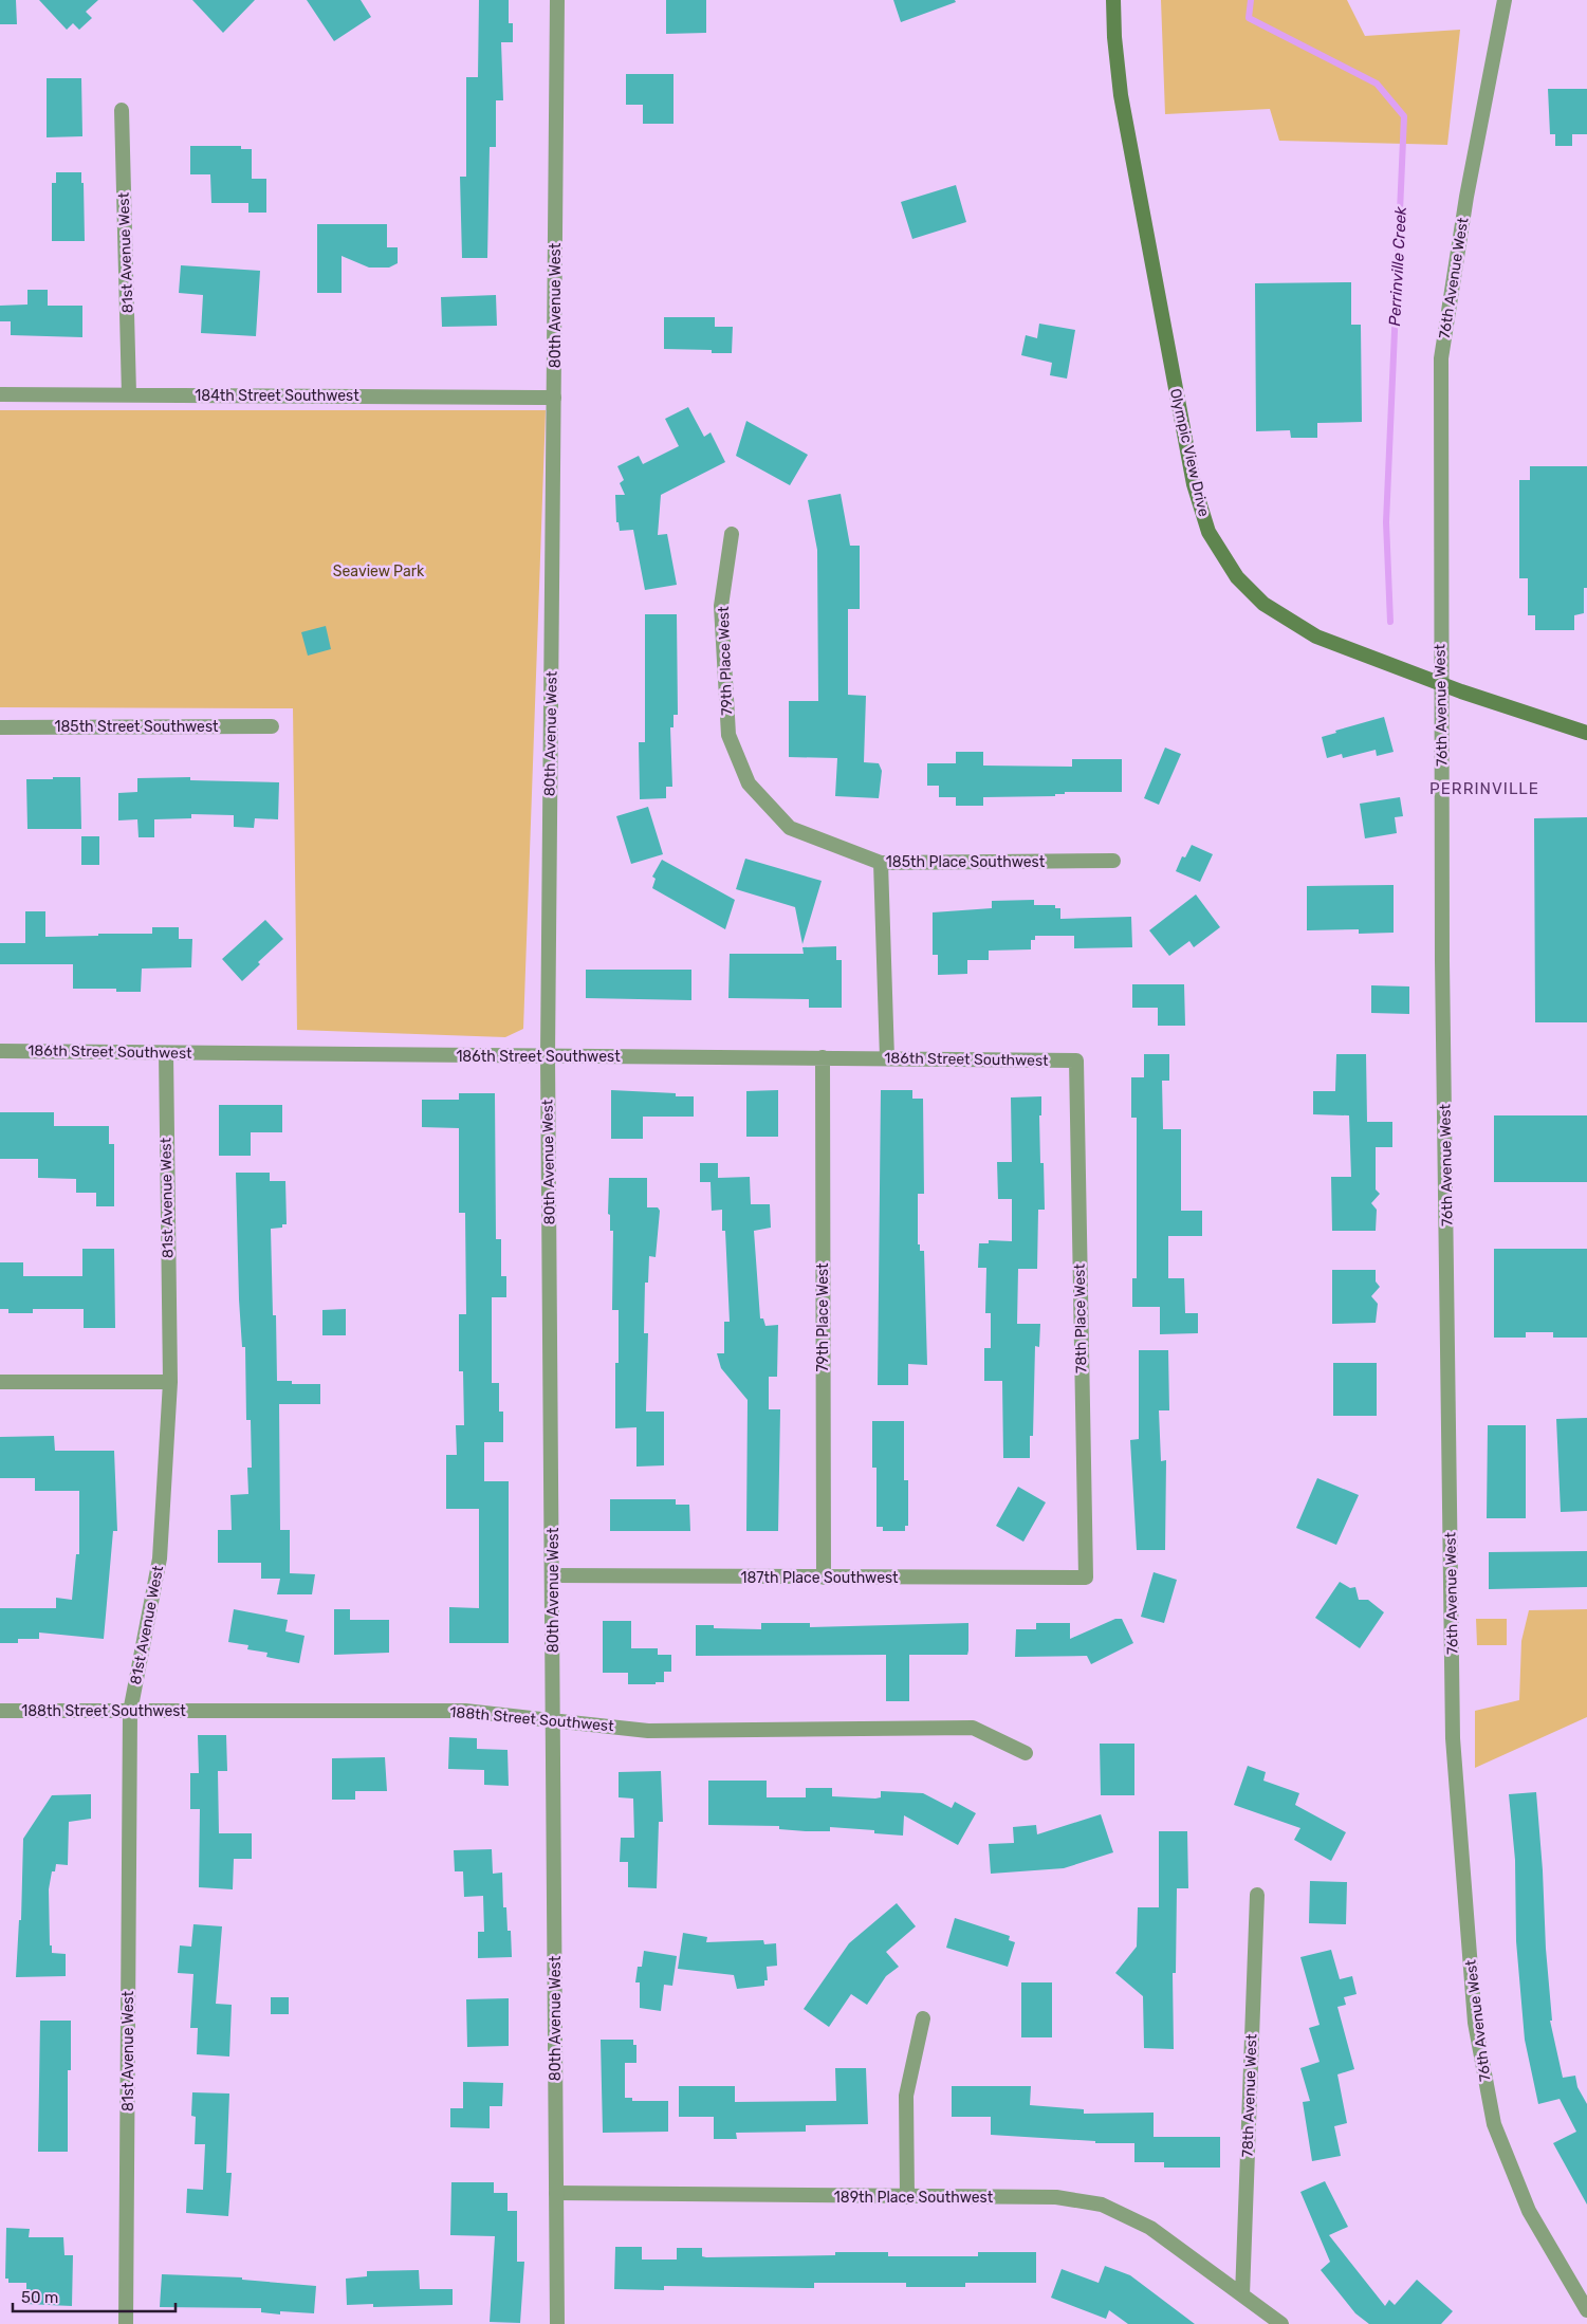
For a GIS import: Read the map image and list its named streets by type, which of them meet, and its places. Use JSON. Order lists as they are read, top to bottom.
{
  "streets": {
    "main road": ["Olympic View Drive"],
    "street": [
      "81st Avenue West",
      "76th Avenue West",
      "80th Avenue West",
      "184th Street Southwest",
      "79th Place West",
      "185th Street Southwest",
      "185th Place Southwest",
      "186th Street Southwest",
      "78th Place West",
      "187th Place Southwest",
      "188th Street Southwest",
      "78th Avenue West",
      "189th Place Southwest"
    ]
  },
  "crossings": [
    ["81st Avenue West", "184th Street Southwest"],
    ["81st Avenue West", "186th Street Southwest"],
    ["81st Avenue West", "188th Street Southwest"],
    ["76th Avenue West", "Olympic View Drive"],
    ["80th Avenue West", "184th Street Southwest"],
    ["80th Avenue West", "186th Street Southwest"],
    ["80th Avenue West", "187th Place Southwest"],
    ["80th Avenue West", "188th Street Southwest"],
    ["80th Avenue West", "189th Place Southwest"],
    ["79th Place West", "185th Place Southwest"],
    ["79th Place West", "186th Street Southwest"],
    ["79th Place West", "187th Place Southwest"],
    ["186th Street Southwest", "78th Place West"],
    ["78th Place West", "187th Place Southwest"],
    ["78th Avenue West", "189th Place Southwest"]
  ],
  "districts": ["PERRINVILLE"],
  "water": ["Perrinville Creek"],
  "parks": ["Seaview Park"],
  "scale_bar": "50 m"
}
